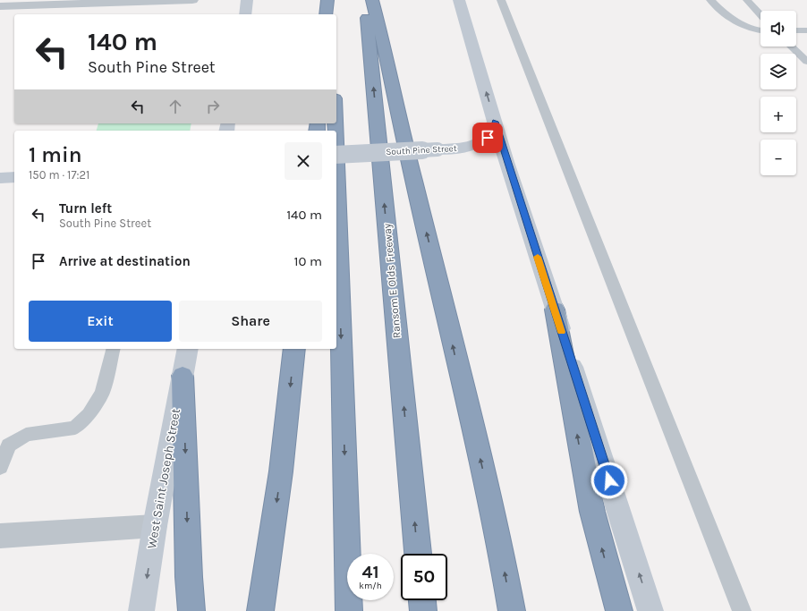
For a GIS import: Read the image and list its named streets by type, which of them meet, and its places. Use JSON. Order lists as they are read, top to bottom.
{
  "streets": {
    "highway": ["Ransom E Olds Freeway"],
    "main road": ["South Pine Street", "West Saint Joseph Street"]
  },
  "page": {
    "map_buttons": ["+", "−"],
    "turn": ["140 m", "South Pine Street"],
    "heading": ["1 min", "150 m · 17:21"],
    "list": [
      {
        "name": "Turn left",
        "note": "South Pine Street",
        "value": "140 m"
      },
      {
        "name": "Arrive at destination",
        "value": "10 m"
      }
    ],
    "buttons": ["Exit", "Share"],
    "speed": "41 km/h",
    "limit": "50"
  }
}
